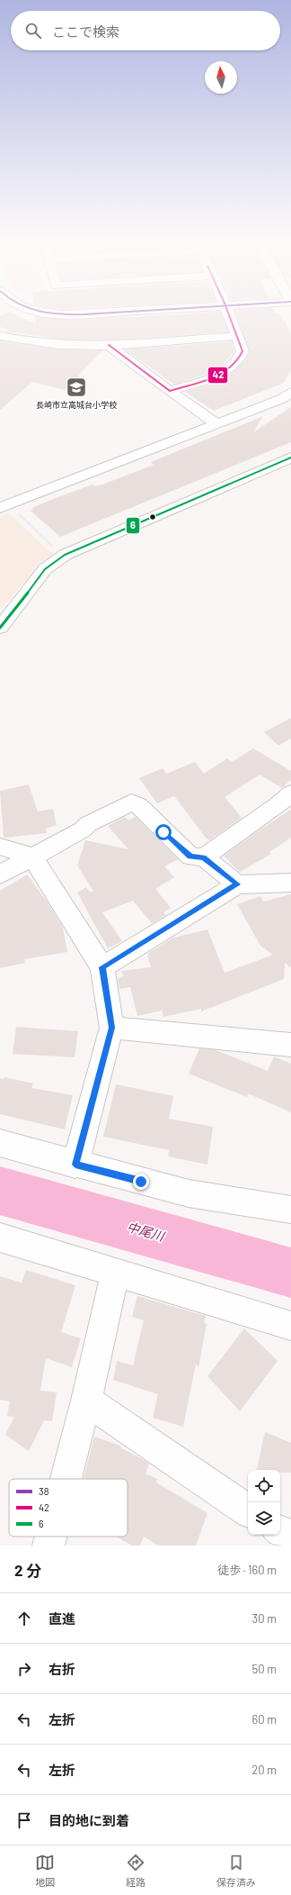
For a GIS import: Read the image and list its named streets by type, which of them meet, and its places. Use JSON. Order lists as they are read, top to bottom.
{
  "water": ["中尾川"],
  "places": {
    "school or university": ["長崎市立高城台小学校"]
  },
  "lines": ["transit line 38", "transit line 42", "transit line 6"],
  "legend": ["38", "42", "6"],
  "north": "top",
  "page": {
    "search": "ここで検索",
    "heading": ["2 分", "徒歩 · 160 m"],
    "list": [
      ["直進", "30 m"],
      ["右折", "50 m"],
      ["左折", "60 m"],
      ["左折", "20 m"],
      "目的地に到着"
    ],
    "nav": ["地図", "経路", "保存済み"]
  }
}
